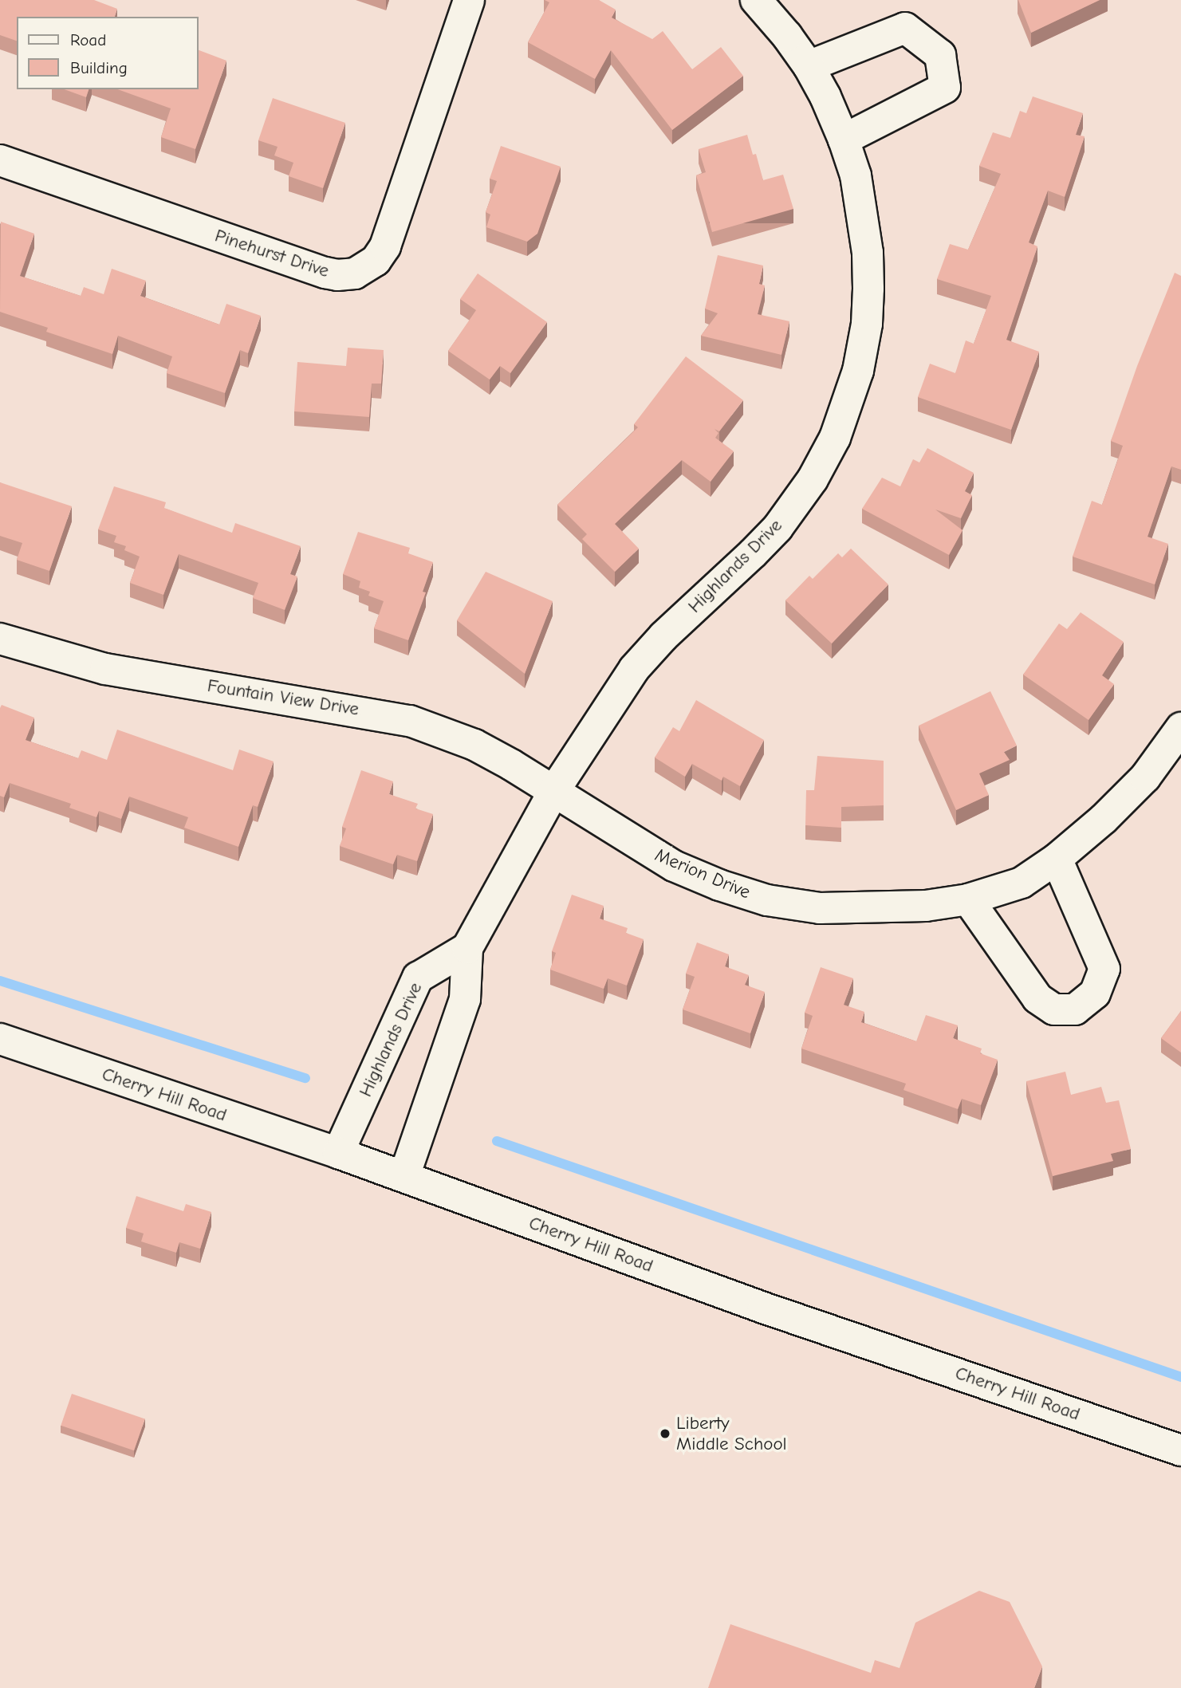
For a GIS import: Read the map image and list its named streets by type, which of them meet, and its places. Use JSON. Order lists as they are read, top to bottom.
{
  "streets": {
    "street": [
      "Pinehurst Drive",
      "Highlands Drive",
      "Fountain View Drive",
      "Merion Drive",
      "Cherry Hill Road"
    ]
  },
  "crossings": [
    ["Highlands Drive", "Fountain View Drive"],
    ["Highlands Drive", "Merion Drive"],
    ["Highlands Drive", "Cherry Hill Road"],
    ["Fountain View Drive", "Merion Drive"]
  ],
  "places": ["Liberty Middle School"],
  "legend": ["Road", "Building"]
}
